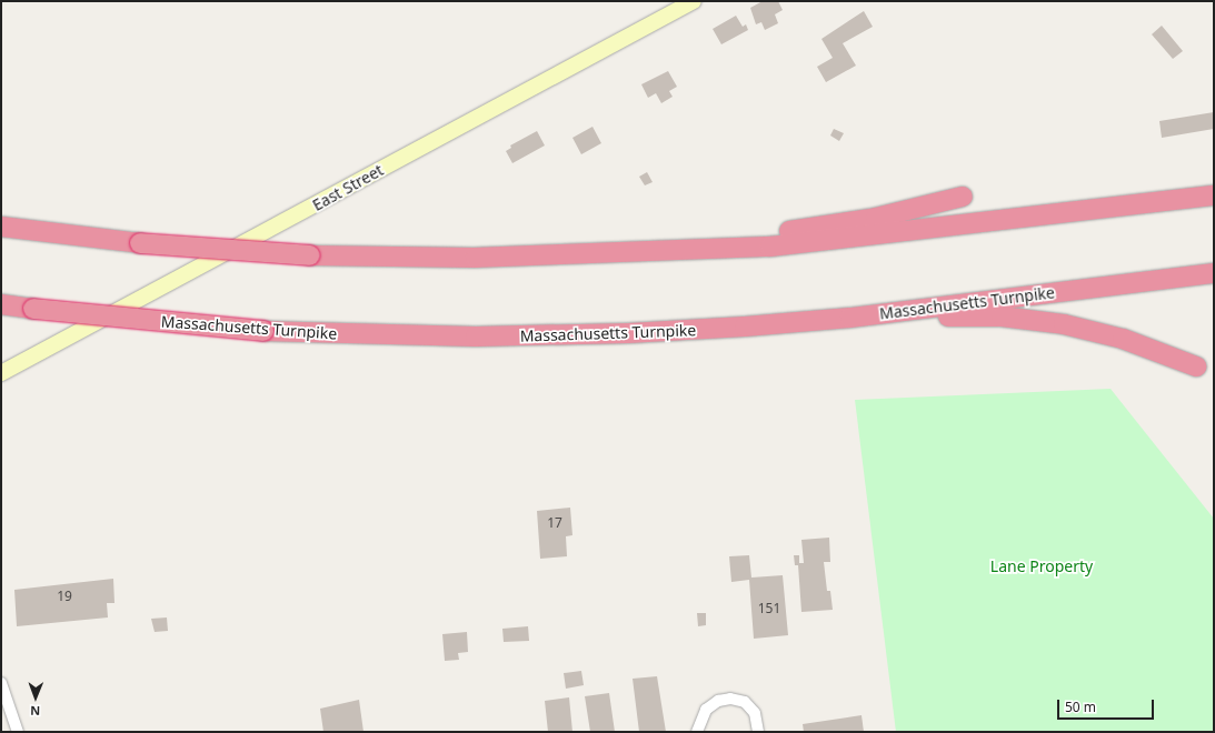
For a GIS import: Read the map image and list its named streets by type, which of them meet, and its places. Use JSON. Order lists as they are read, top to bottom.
{
  "streets": {
    "highway": ["Massachusetts Turnpike"],
    "main road": ["East Street"]
  },
  "parks": ["Lane Property"],
  "house_numbers": ["17", "19", "151"],
  "scale_bar": "50 m",
  "north": "bottom"
}
